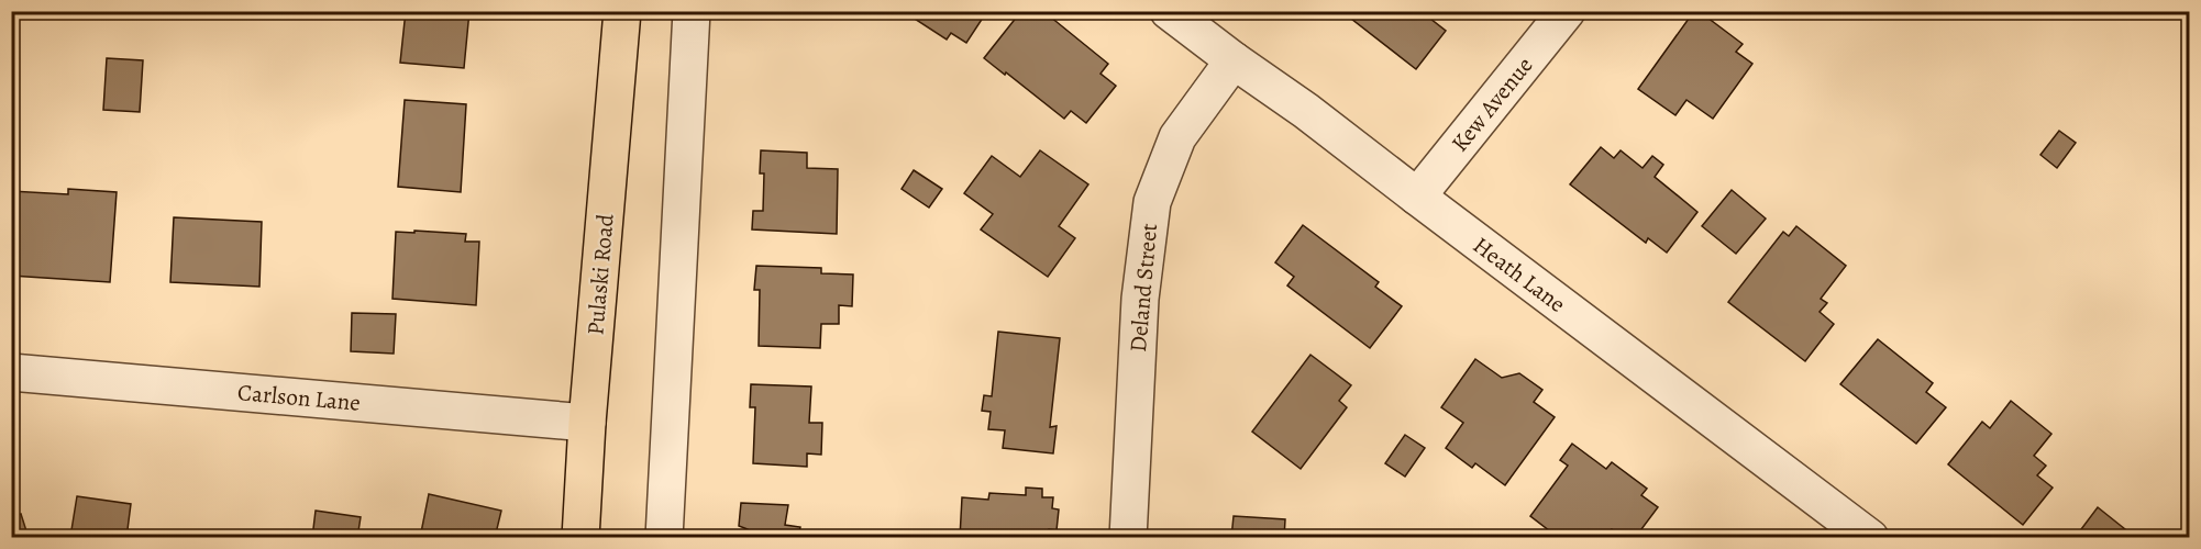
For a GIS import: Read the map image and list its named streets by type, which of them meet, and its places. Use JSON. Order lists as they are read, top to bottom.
{
  "streets": {
    "main road": ["Pulaski Road"],
    "street": [
      "Kew Avenue",
      "Heath Lane",
      "Deland Street",
      "Carlson Lane"
    ]
  },
  "crossings": [
    ["Kew Avenue", "Heath Lane"],
    ["Pulaski Road", "Carlson Lane"],
    ["Heath Lane", "Deland Street"]
  ]
}
